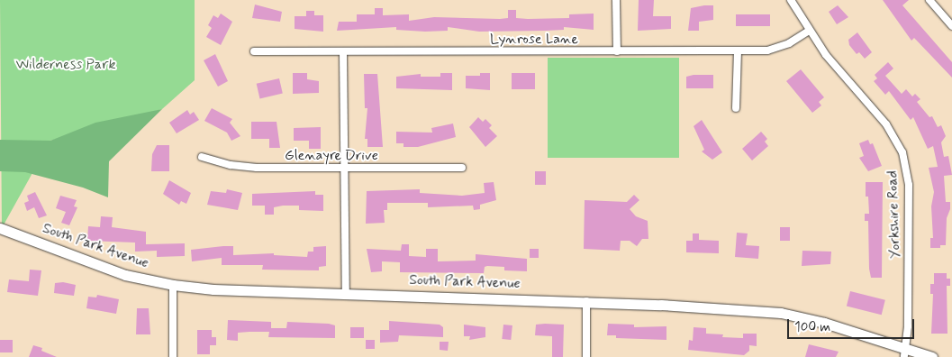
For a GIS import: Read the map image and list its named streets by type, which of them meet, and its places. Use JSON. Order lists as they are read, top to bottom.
{
  "streets": {
    "main road": ["South Park Avenue"],
    "street": ["Lynrose Lane", "Glenayre Drive", "Yorkshire Road"]
  },
  "crossings": [
    ["Lynrose Lane", "Yorkshire Road"],
    ["Yorkshire Road", "South Park Avenue"]
  ],
  "parks": ["Wilderness Park"],
  "scale_bar": "100 m"
}
